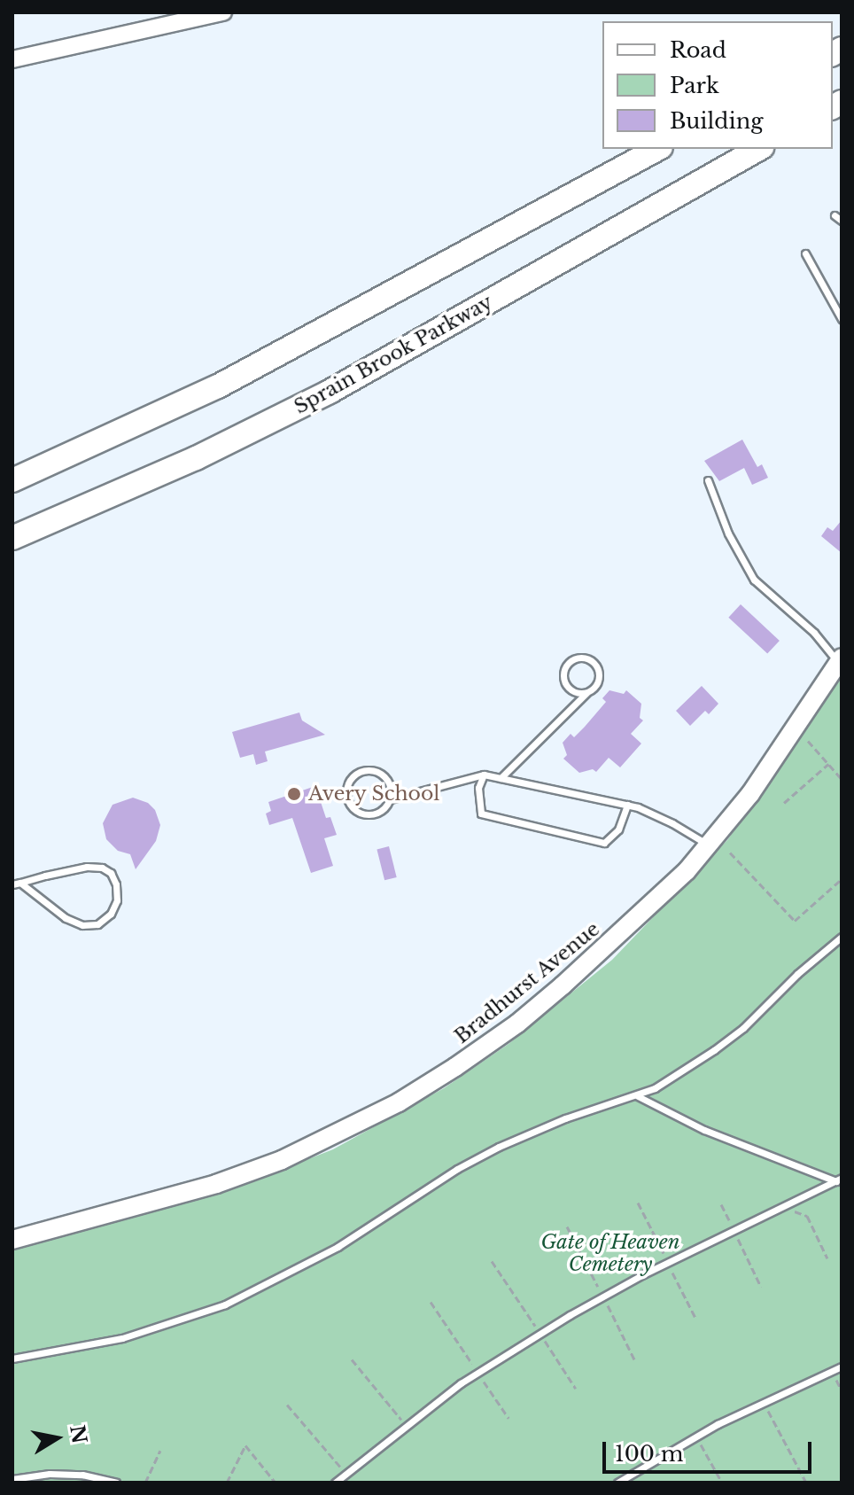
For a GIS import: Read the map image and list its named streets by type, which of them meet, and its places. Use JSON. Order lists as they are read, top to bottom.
{
  "streets": {
    "highway": ["Sprain Brook Parkway"],
    "main road": ["Bradhurst Avenue"]
  },
  "parks": ["Gate of Heaven Cemetery"],
  "places": ["Avery School"],
  "legend": ["Road", "Park", "Building"],
  "scale_bar": "100 m",
  "north": "right"
}
